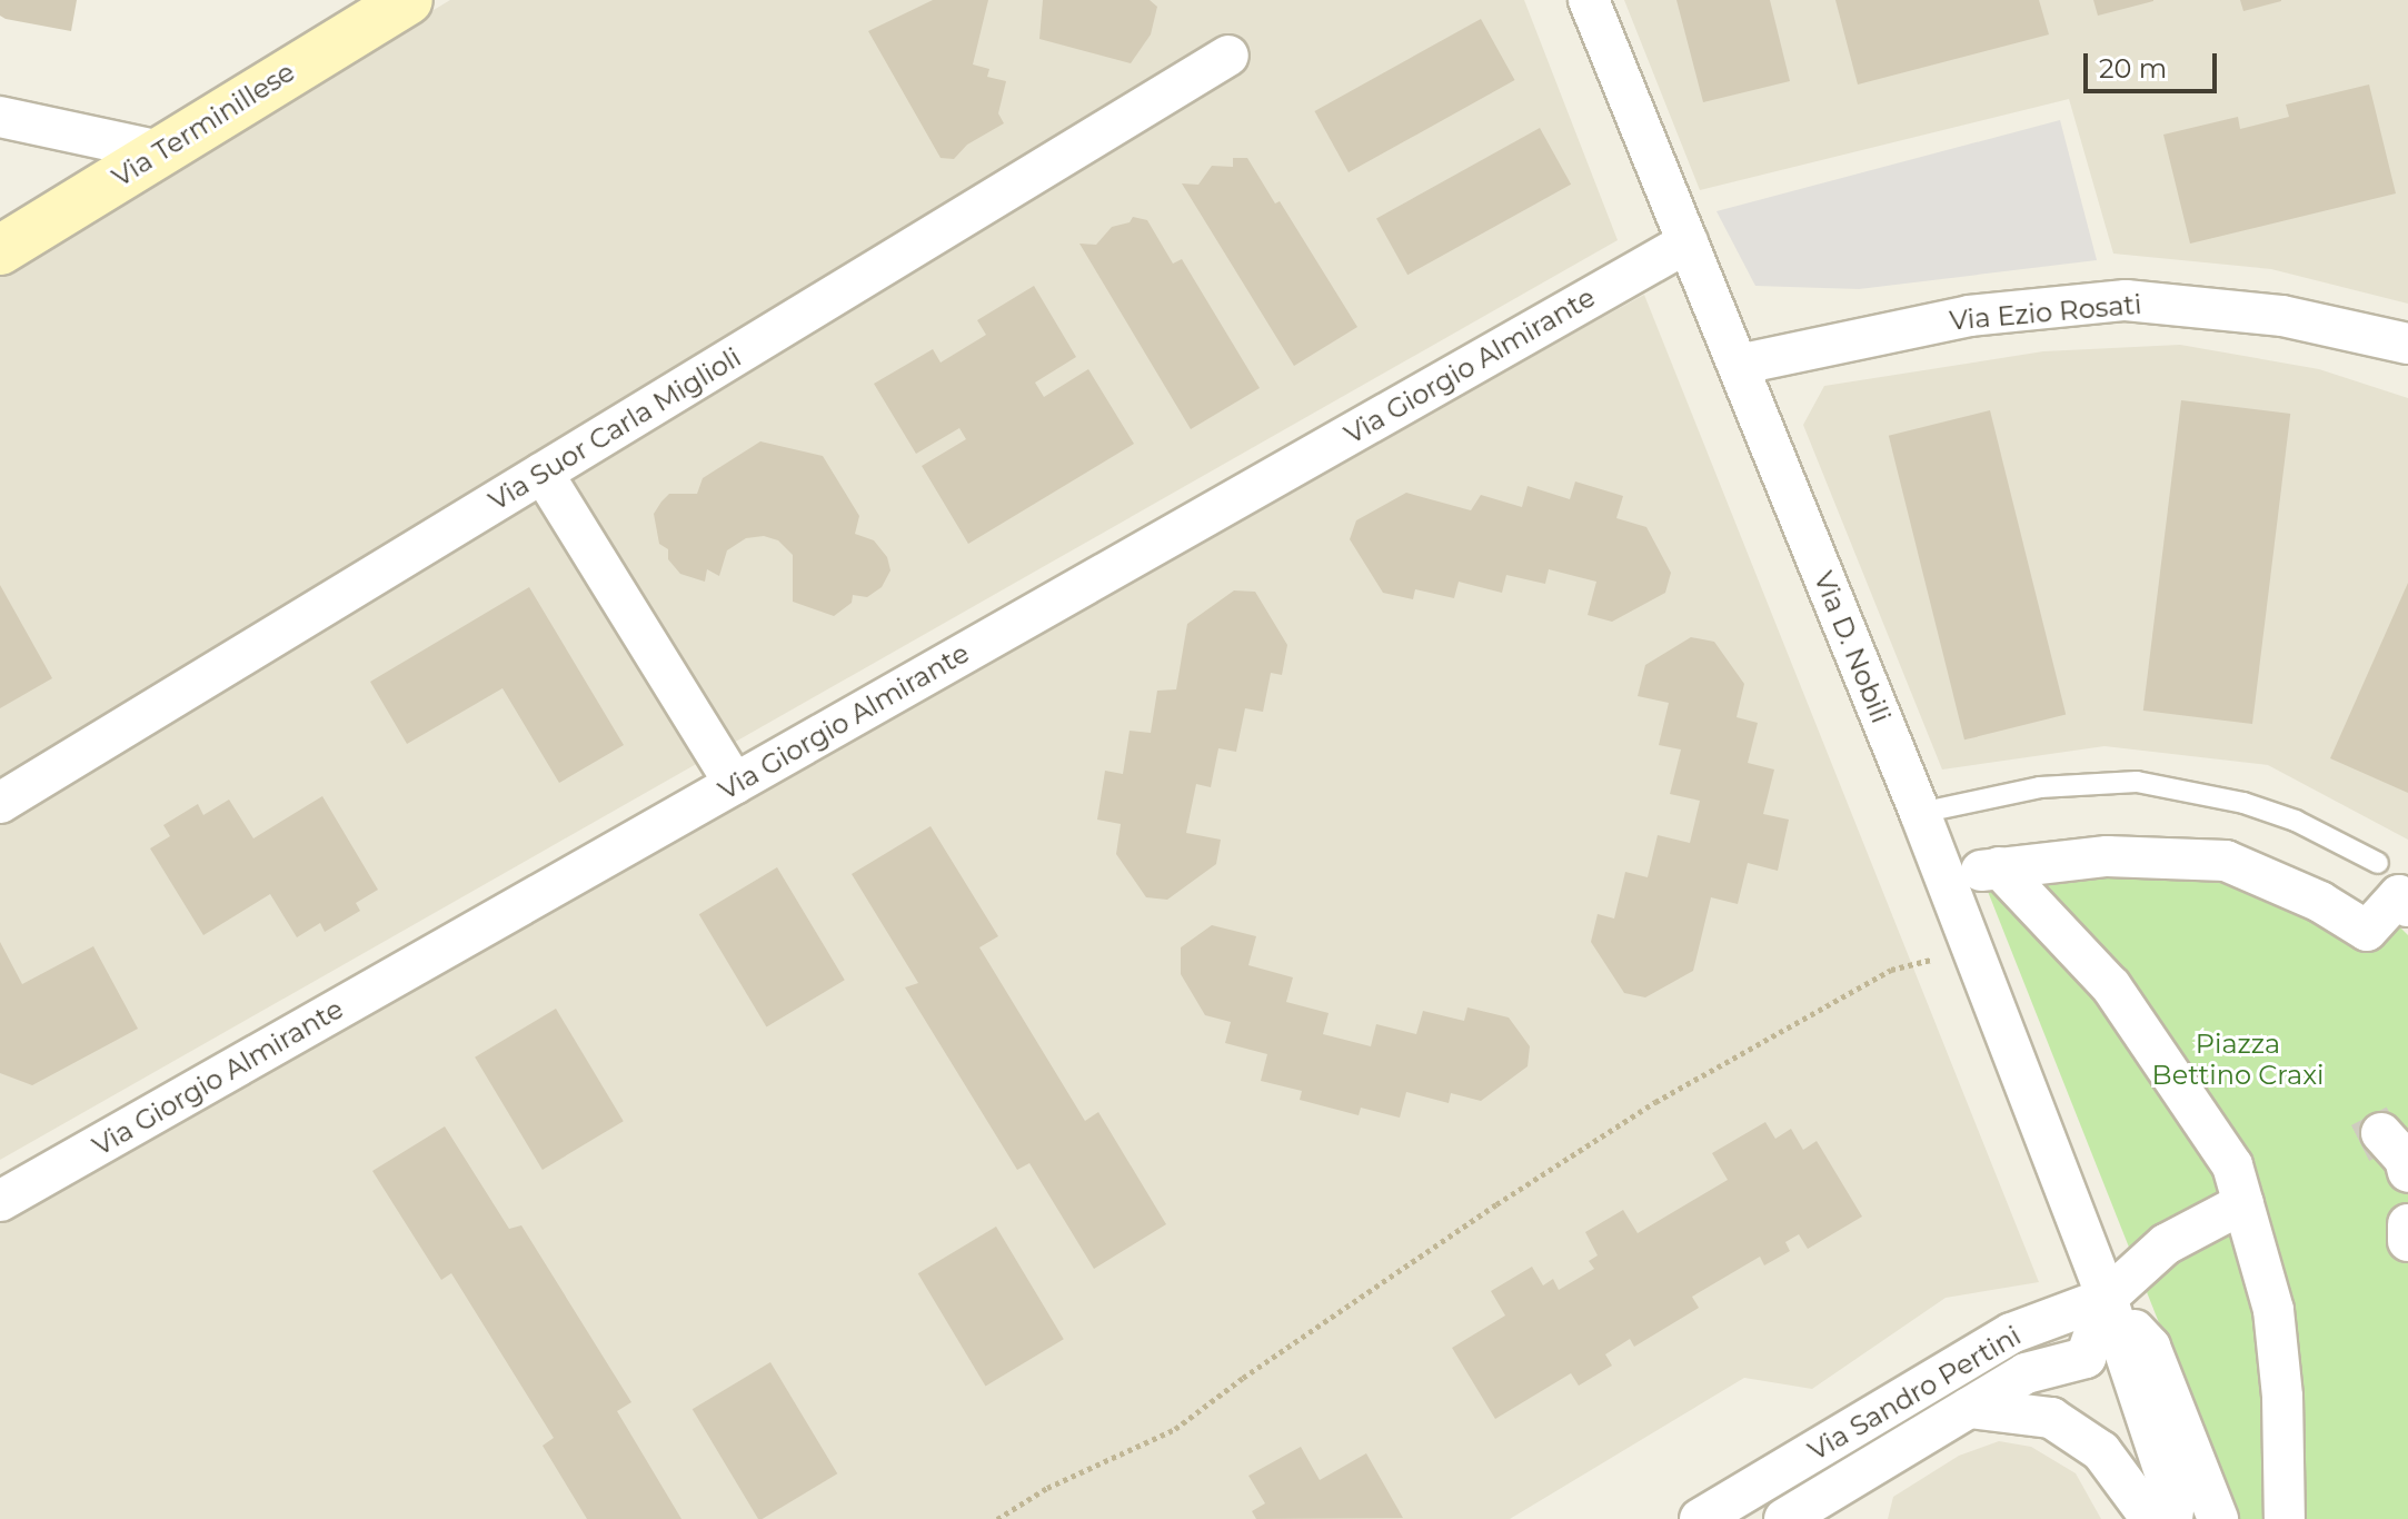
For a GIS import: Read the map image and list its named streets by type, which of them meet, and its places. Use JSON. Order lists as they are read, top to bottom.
{
  "streets": {
    "main road": ["Via Terminillese"],
    "street": [
      "Via Ezio Rosati",
      "Via Giorgio Almirante",
      "Via Suor Carla Miglioli",
      "Via D. Nobili",
      "Via Sandro Pertini"
    ]
  },
  "crossings": [
    ["Via Ezio Rosati", "Via D. Nobili"],
    ["Via Giorgio Almirante", "Via D. Nobili"],
    ["Via D. Nobili", "Via Sandro Pertini"]
  ],
  "parks": ["Piazza Bettino Craxi"],
  "scale_bar": "20 m"
}
